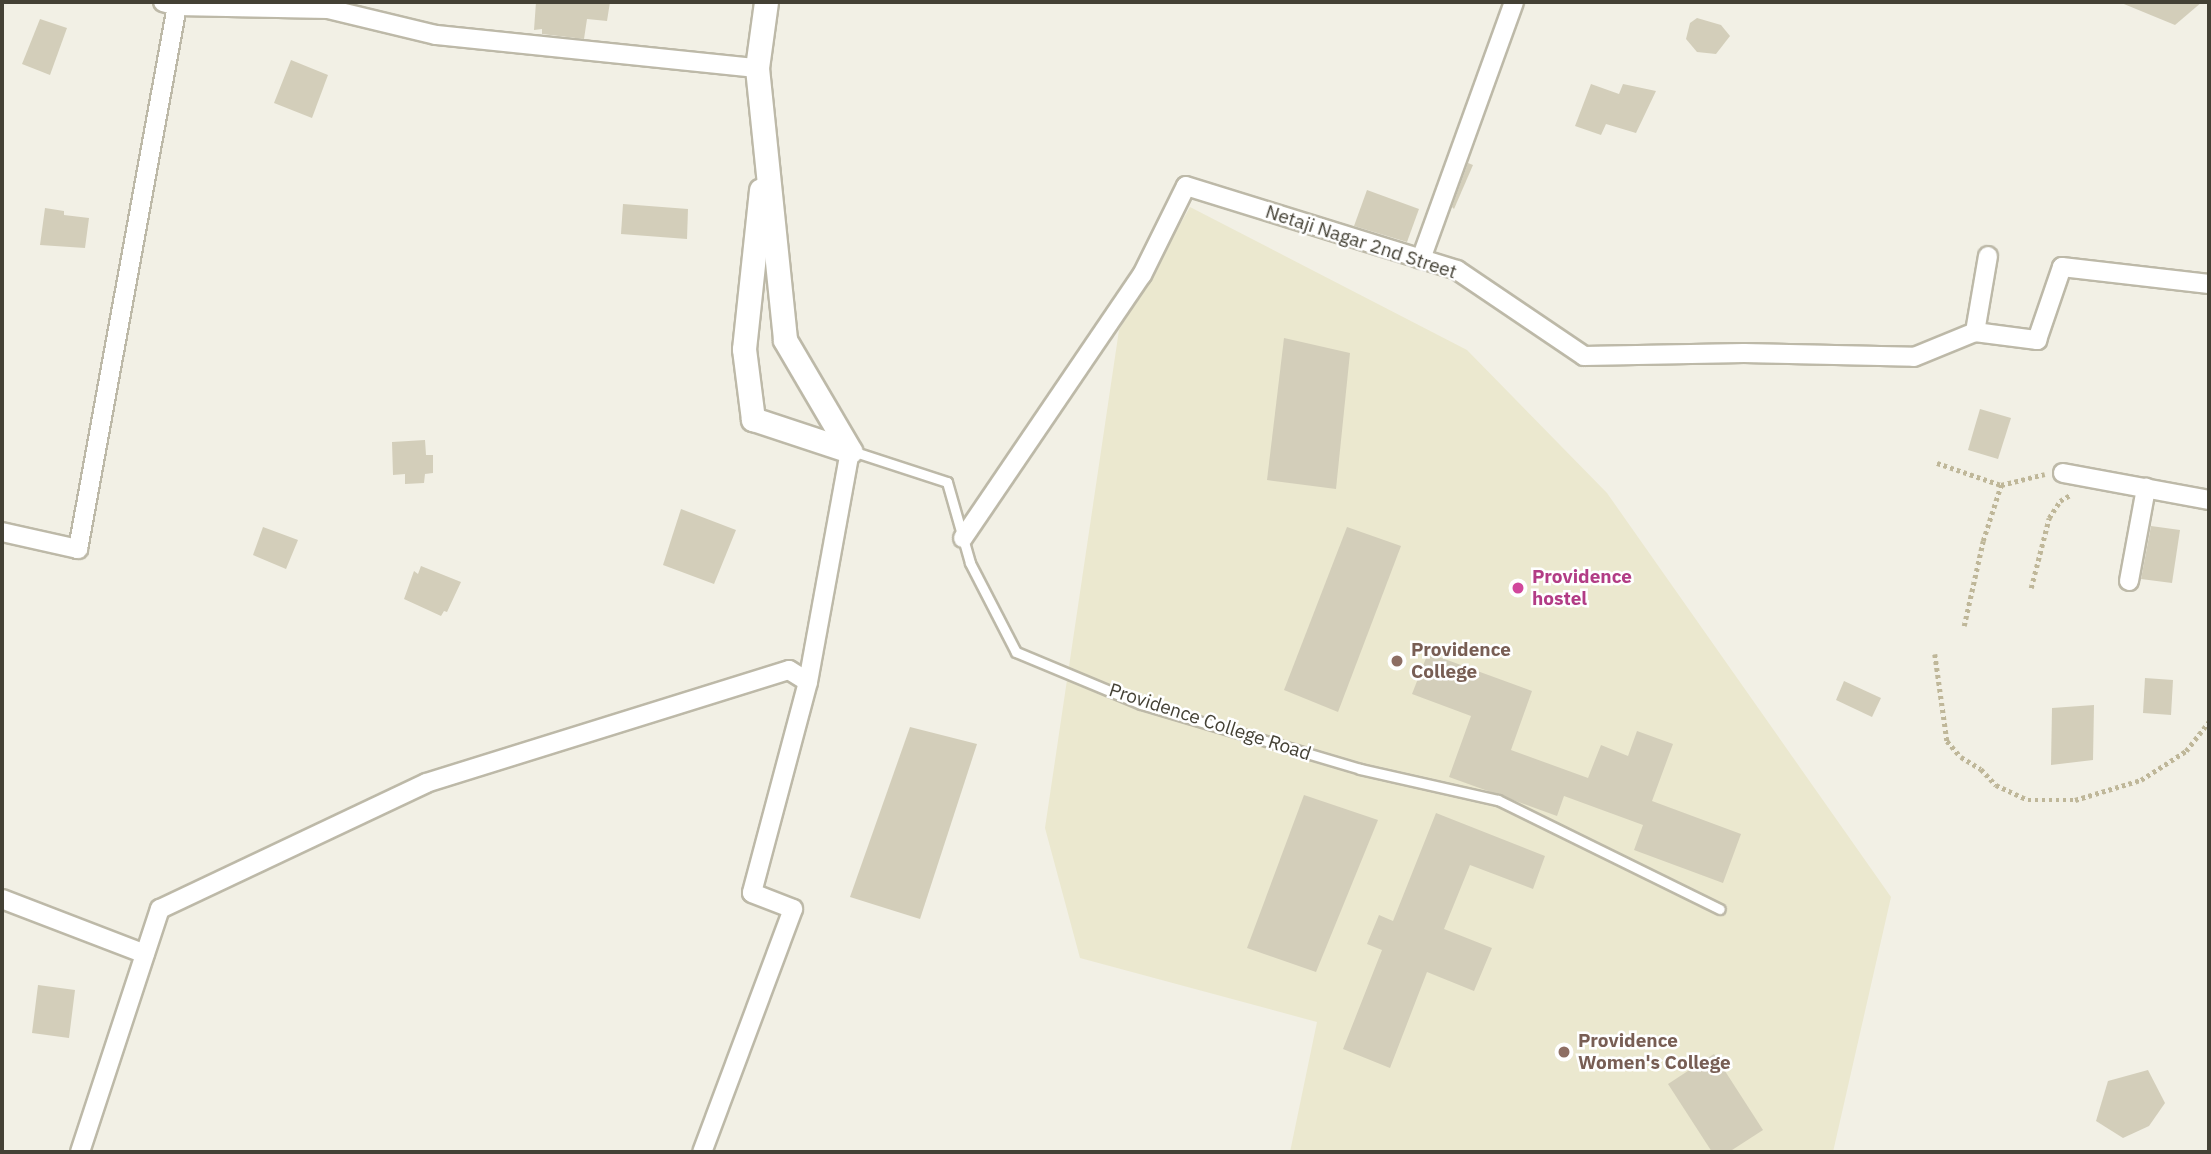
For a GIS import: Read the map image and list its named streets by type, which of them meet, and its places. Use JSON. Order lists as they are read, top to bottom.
{
  "streets": {
    "street": ["Netaji Nagar 2nd Street", "Providence College Road"]
  },
  "crossings": [
    ["Netaji Nagar 2nd Street", "Providence College Road"]
  ],
  "places": ["Providence hostel", "Providence College", "Providence Women's College"]
}
